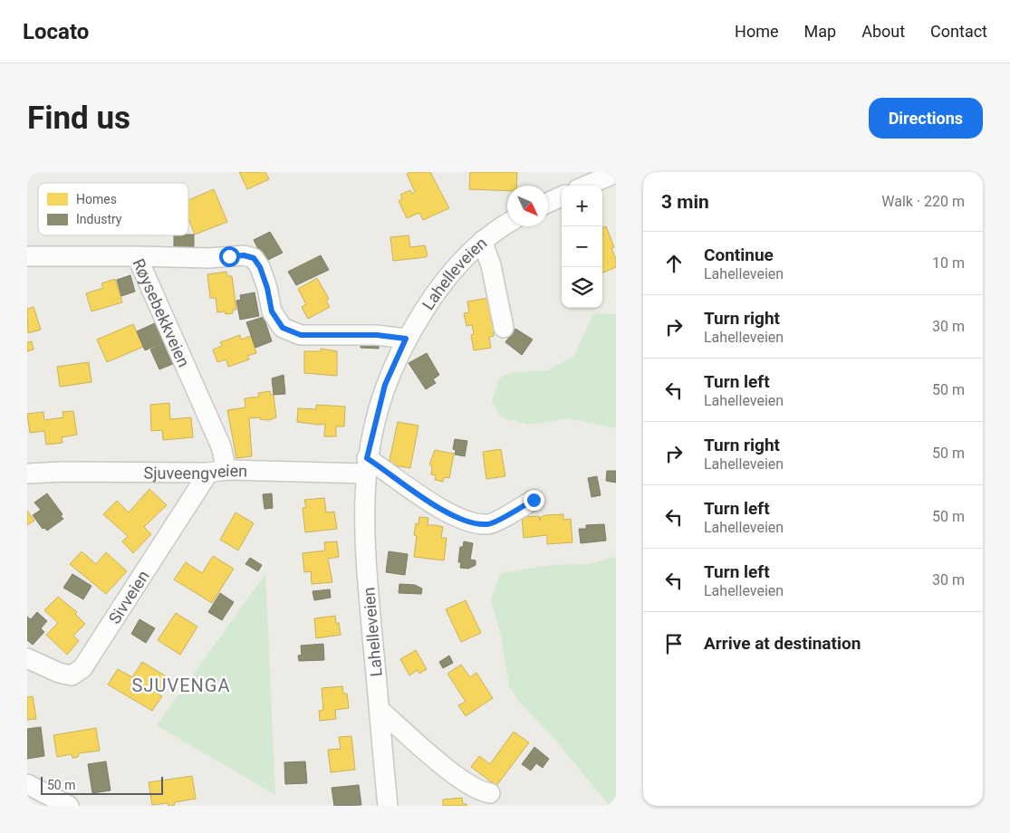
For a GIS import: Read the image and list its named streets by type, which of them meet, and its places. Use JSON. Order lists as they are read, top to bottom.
{
  "streets": {
    "street": [
      "Lahelleveien",
      "Røysebekkveien",
      "Sjuveengveien",
      "Sivveien"
    ]
  },
  "crossings": [
    ["Lahelleveien", "Sjuveengveien"],
    ["Røysebekkveien", "Sjuveengveien"],
    ["Røysebekkveien", "Sivveien"],
    ["Sjuveengveien", "Sivveien"]
  ],
  "districts": ["SJUVENGA"],
  "legend": ["Homes", "Industry"],
  "scale_bar": "50 m",
  "north": "bottom right",
  "page": {
    "header": "Locato",
    "nav": [
      "Home",
      "Map",
      "About",
      "Contact"
    ],
    "buttons": "Directions",
    "title": "Find us",
    "heading": ["3 min", "Walk · 220 m"],
    "map_buttons": ["+", "−"],
    "list": [
      ["Continue", "Lahelleveien", "10 m"],
      ["Turn right", "Lahelleveien", "30 m"],
      ["Turn left", "Lahelleveien", "50 m"],
      ["Turn right", "Lahelleveien", "50 m"],
      ["Turn left", "Lahelleveien", "50 m"],
      ["Turn left", "Lahelleveien", "30 m"],
      "Arrive at destination"
    ],
    "scale": "50 m"
  }
}
